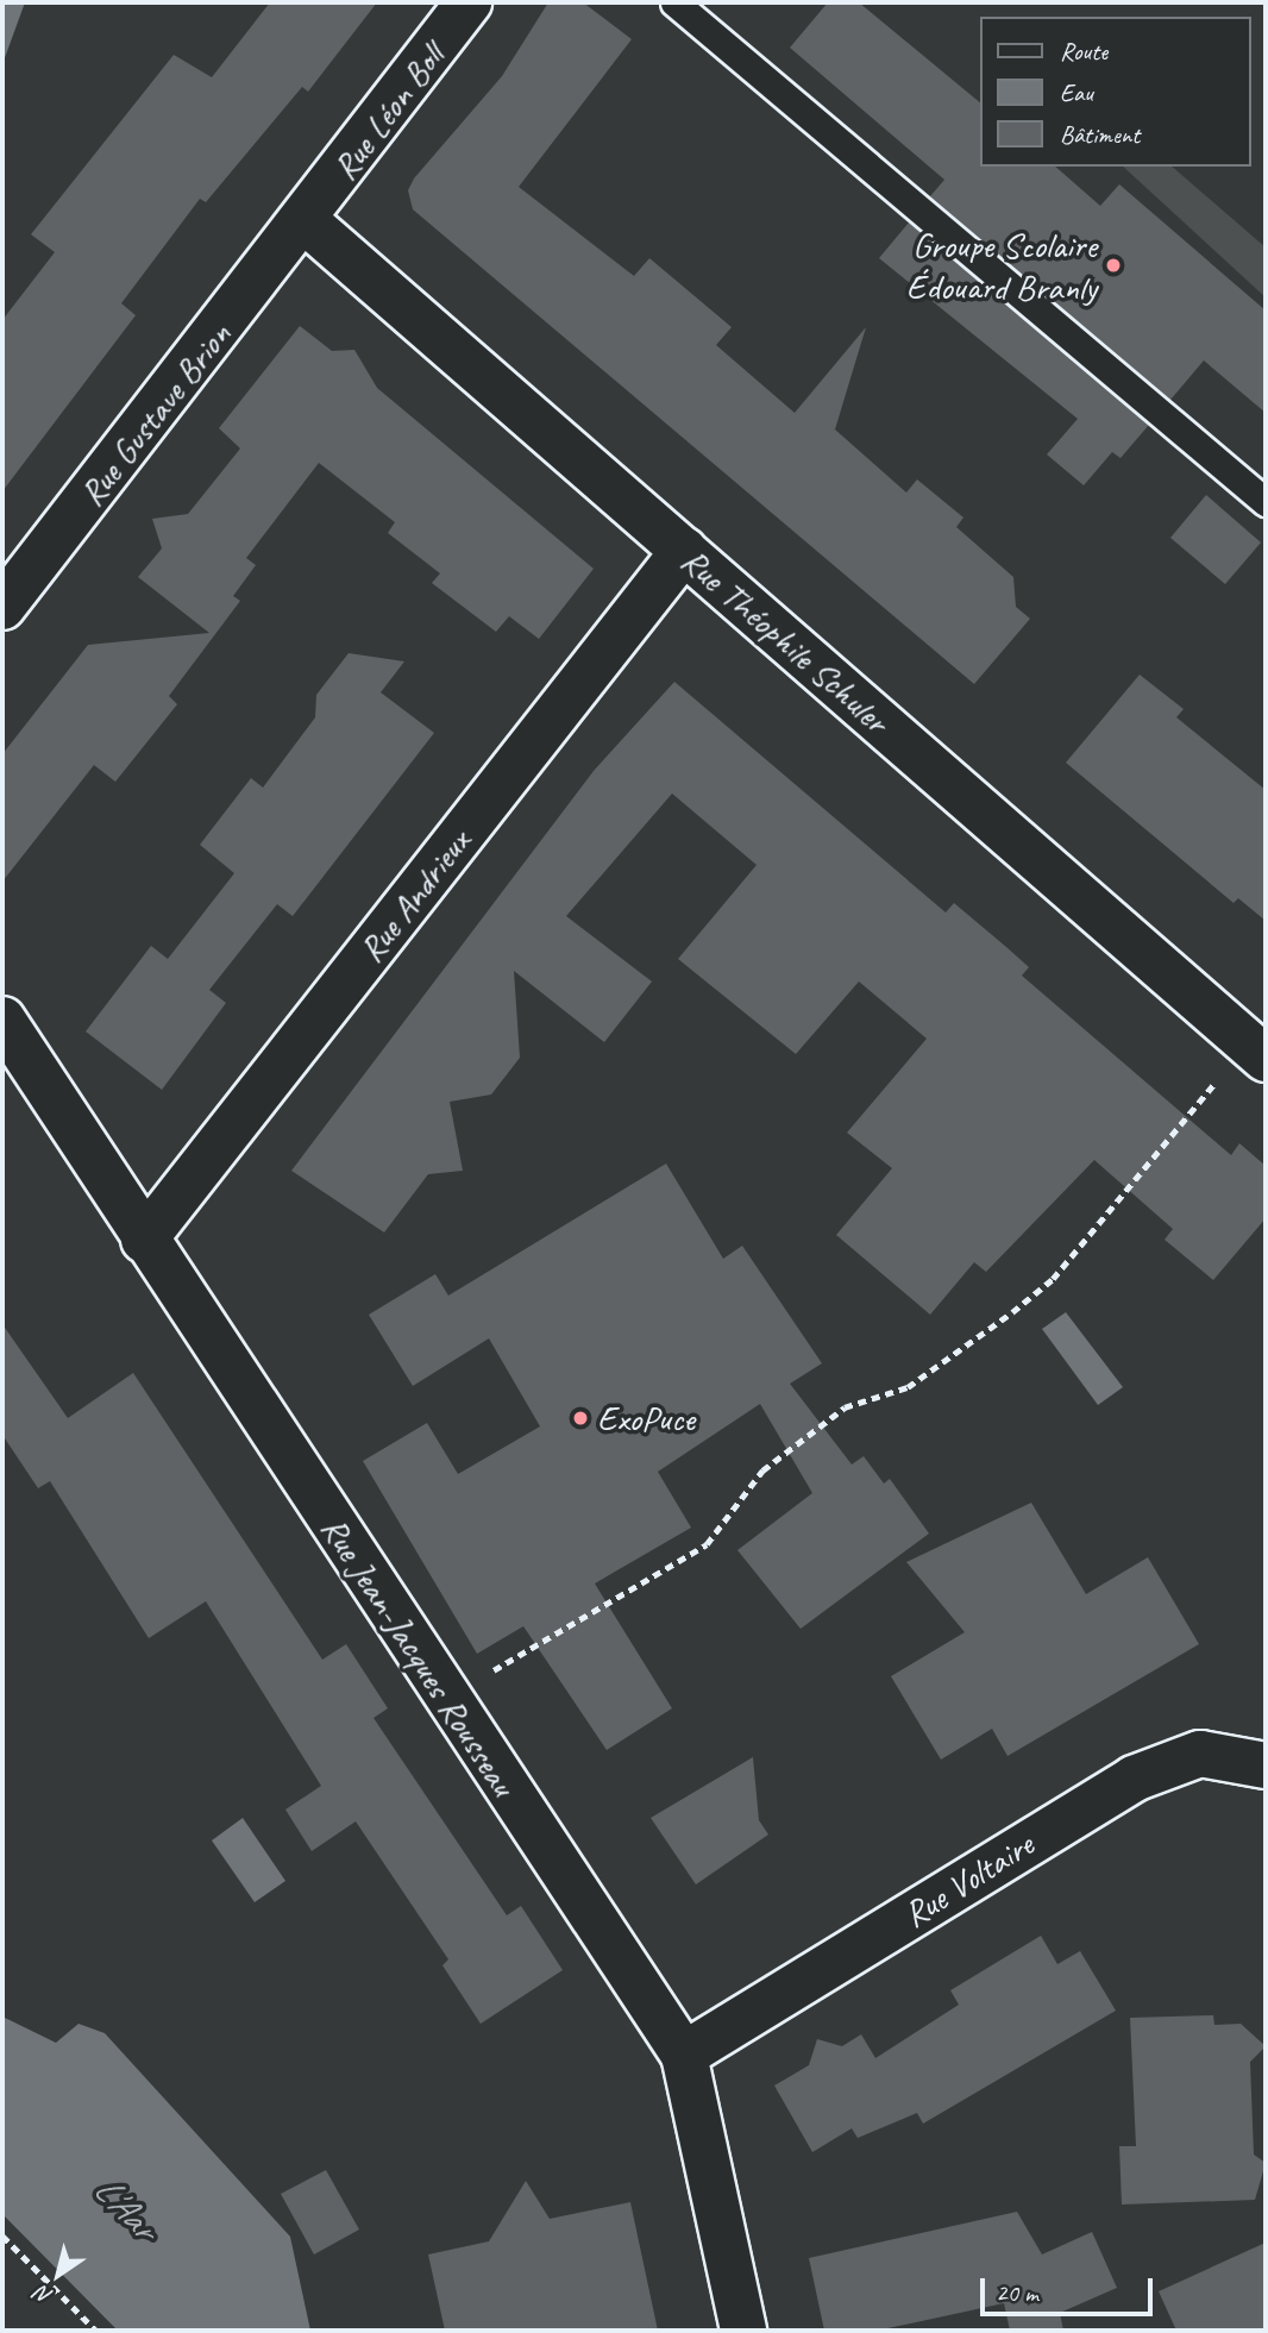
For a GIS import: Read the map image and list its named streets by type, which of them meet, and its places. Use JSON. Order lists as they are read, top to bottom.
{
  "streets": {
    "street": [
      "Rue Léon Boll",
      "Rue Gustave Brion",
      "Rue Théophile Schuler",
      "Rue Andrieux",
      "Rue Jean-Jacques Rousseau",
      "Rue Voltaire"
    ]
  },
  "crossings": [
    ["Rue Léon Boll", "Rue Gustave Brion"],
    ["Rue Léon Boll", "Rue Théophile Schuler"],
    ["Rue Gustave Brion", "Rue Théophile Schuler"],
    ["Rue Théophile Schuler", "Rue Andrieux"],
    ["Rue Andrieux", "Rue Jean-Jacques Rousseau"],
    ["Rue Jean-Jacques Rousseau", "Rue Voltaire"]
  ],
  "water": ["L'Aar"],
  "places": ["Groupe Scolaire Édouard Branly", "ExoPuce"],
  "legend": ["Route", "Eau", "Bâtiment"],
  "scale_bar": "20 m",
  "north": "bottom left"
}
